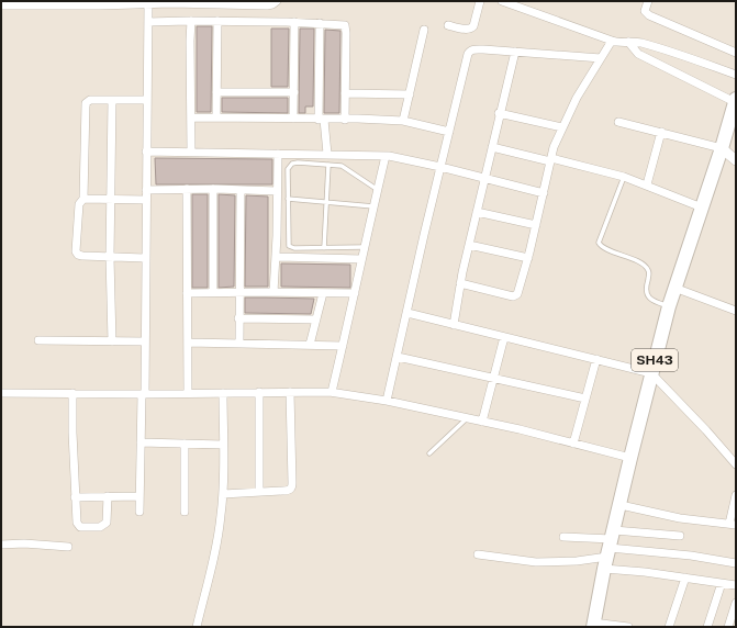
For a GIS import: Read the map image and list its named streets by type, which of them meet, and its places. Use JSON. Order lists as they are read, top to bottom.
{
  "streets": {
    "main road": ["SH43"]
  }
}
